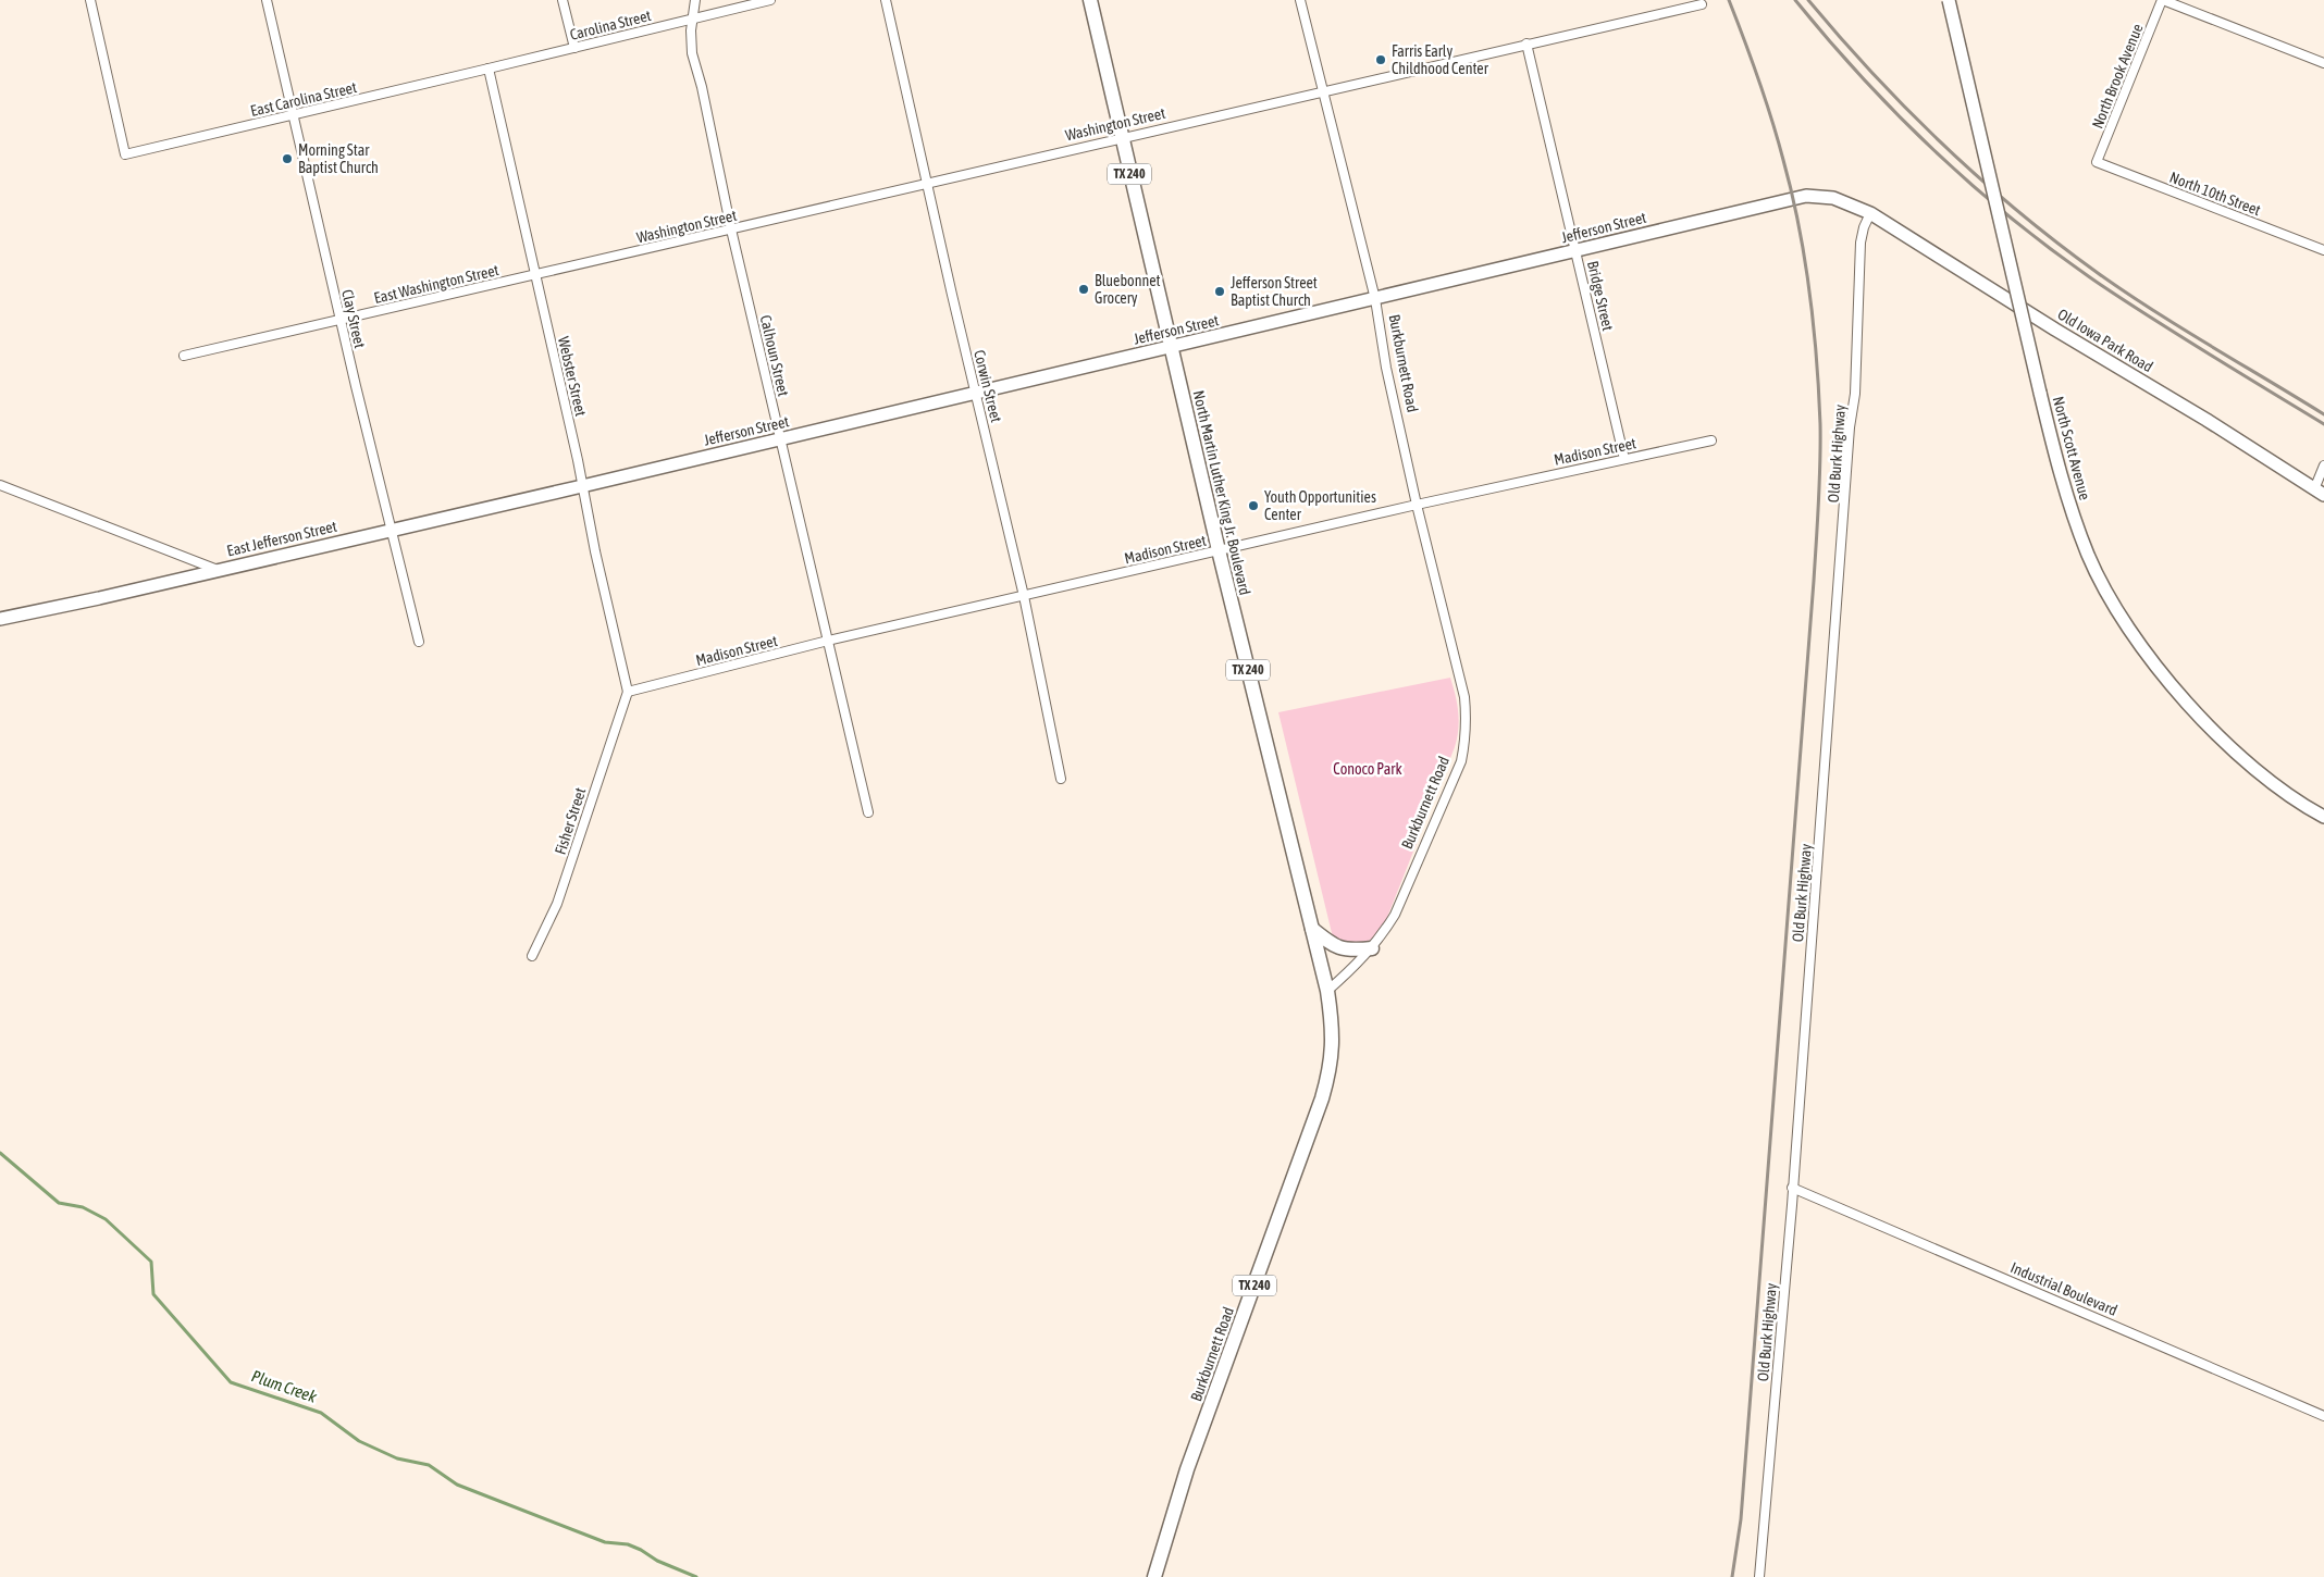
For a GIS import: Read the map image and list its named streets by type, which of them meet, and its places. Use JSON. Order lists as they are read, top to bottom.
{
  "streets": {
    "main road": ["TX 240", "Burkburnett Road", "North Martin Luther King Jr. Boulevard"],
    "street": [
      "Carolina Street",
      "North Brook Avenue",
      "East Carolina Street",
      "Washington Street",
      "North 10th Street",
      "Jefferson Street",
      "East Washington Street",
      "Bridge Street",
      "Clay Street",
      "Old Iowa Park Road",
      "Calhoun Street",
      "Webster Street",
      "Corwin Street",
      "North Scott Avenue",
      "Madison Street",
      "Old Burk Highway",
      "East Jefferson Street",
      "Fisher Street",
      "Industrial Boulevard"
    ]
  },
  "crossings": [
    ["Carolina Street", "East Carolina Street"],
    ["Carolina Street", "Calhoun Street"],
    ["Carolina Street", "Webster Street"],
    ["North Brook Avenue", "North 10th Street"],
    ["East Carolina Street", "Clay Street"],
    ["East Carolina Street", "Webster Street"],
    ["Washington Street", "East Washington Street"],
    ["Washington Street", "Bridge Street"],
    ["Washington Street", "Calhoun Street"],
    ["Washington Street", "Burkburnett Road"],
    ["Washington Street", "Webster Street"],
    ["Washington Street", "Corwin Street"],
    ["Washington Street", "North Martin Luther King Jr. Boulevard"],
    ["Jefferson Street", "Bridge Street"],
    ["Jefferson Street", "Old Iowa Park Road"],
    ["Jefferson Street", "Calhoun Street"],
    ["Jefferson Street", "Burkburnett Road"],
    ["Jefferson Street", "Webster Street"],
    ["Jefferson Street", "Corwin Street"],
    ["Jefferson Street", "Old Burk Highway"],
    ["Jefferson Street", "North Martin Luther King Jr. Boulevard"],
    ["Jefferson Street", "East Jefferson Street"],
    ["East Washington Street", "Clay Street"],
    ["East Washington Street", "Webster Street"],
    ["Bridge Street", "Madison Street"],
    ["Clay Street", "East Jefferson Street"],
    ["Old Iowa Park Road", "Old Burk Highway"],
    ["Calhoun Street", "Madison Street"],
    ["Burkburnett Road", "Madison Street"],
    ["Burkburnett Road", "North Martin Luther King Jr. Boulevard"],
    ["Webster Street", "Madison Street"],
    ["Webster Street", "East Jefferson Street"],
    ["Webster Street", "Fisher Street"],
    ["Corwin Street", "Madison Street"],
    ["Madison Street", "North Martin Luther King Jr. Boulevard"],
    ["Madison Street", "Fisher Street"],
    ["Old Burk Highway", "Industrial Boulevard"]
  ],
  "water": ["Plum Creek"],
  "parks": ["Conoco Park"],
  "places": [
    "Farris Early Childhood Center",
    "Morning Star Baptist Church",
    "Bluebonnet Grocery",
    "Jefferson Street Baptist Church",
    "Youth Opportunities Center"
  ]
}
